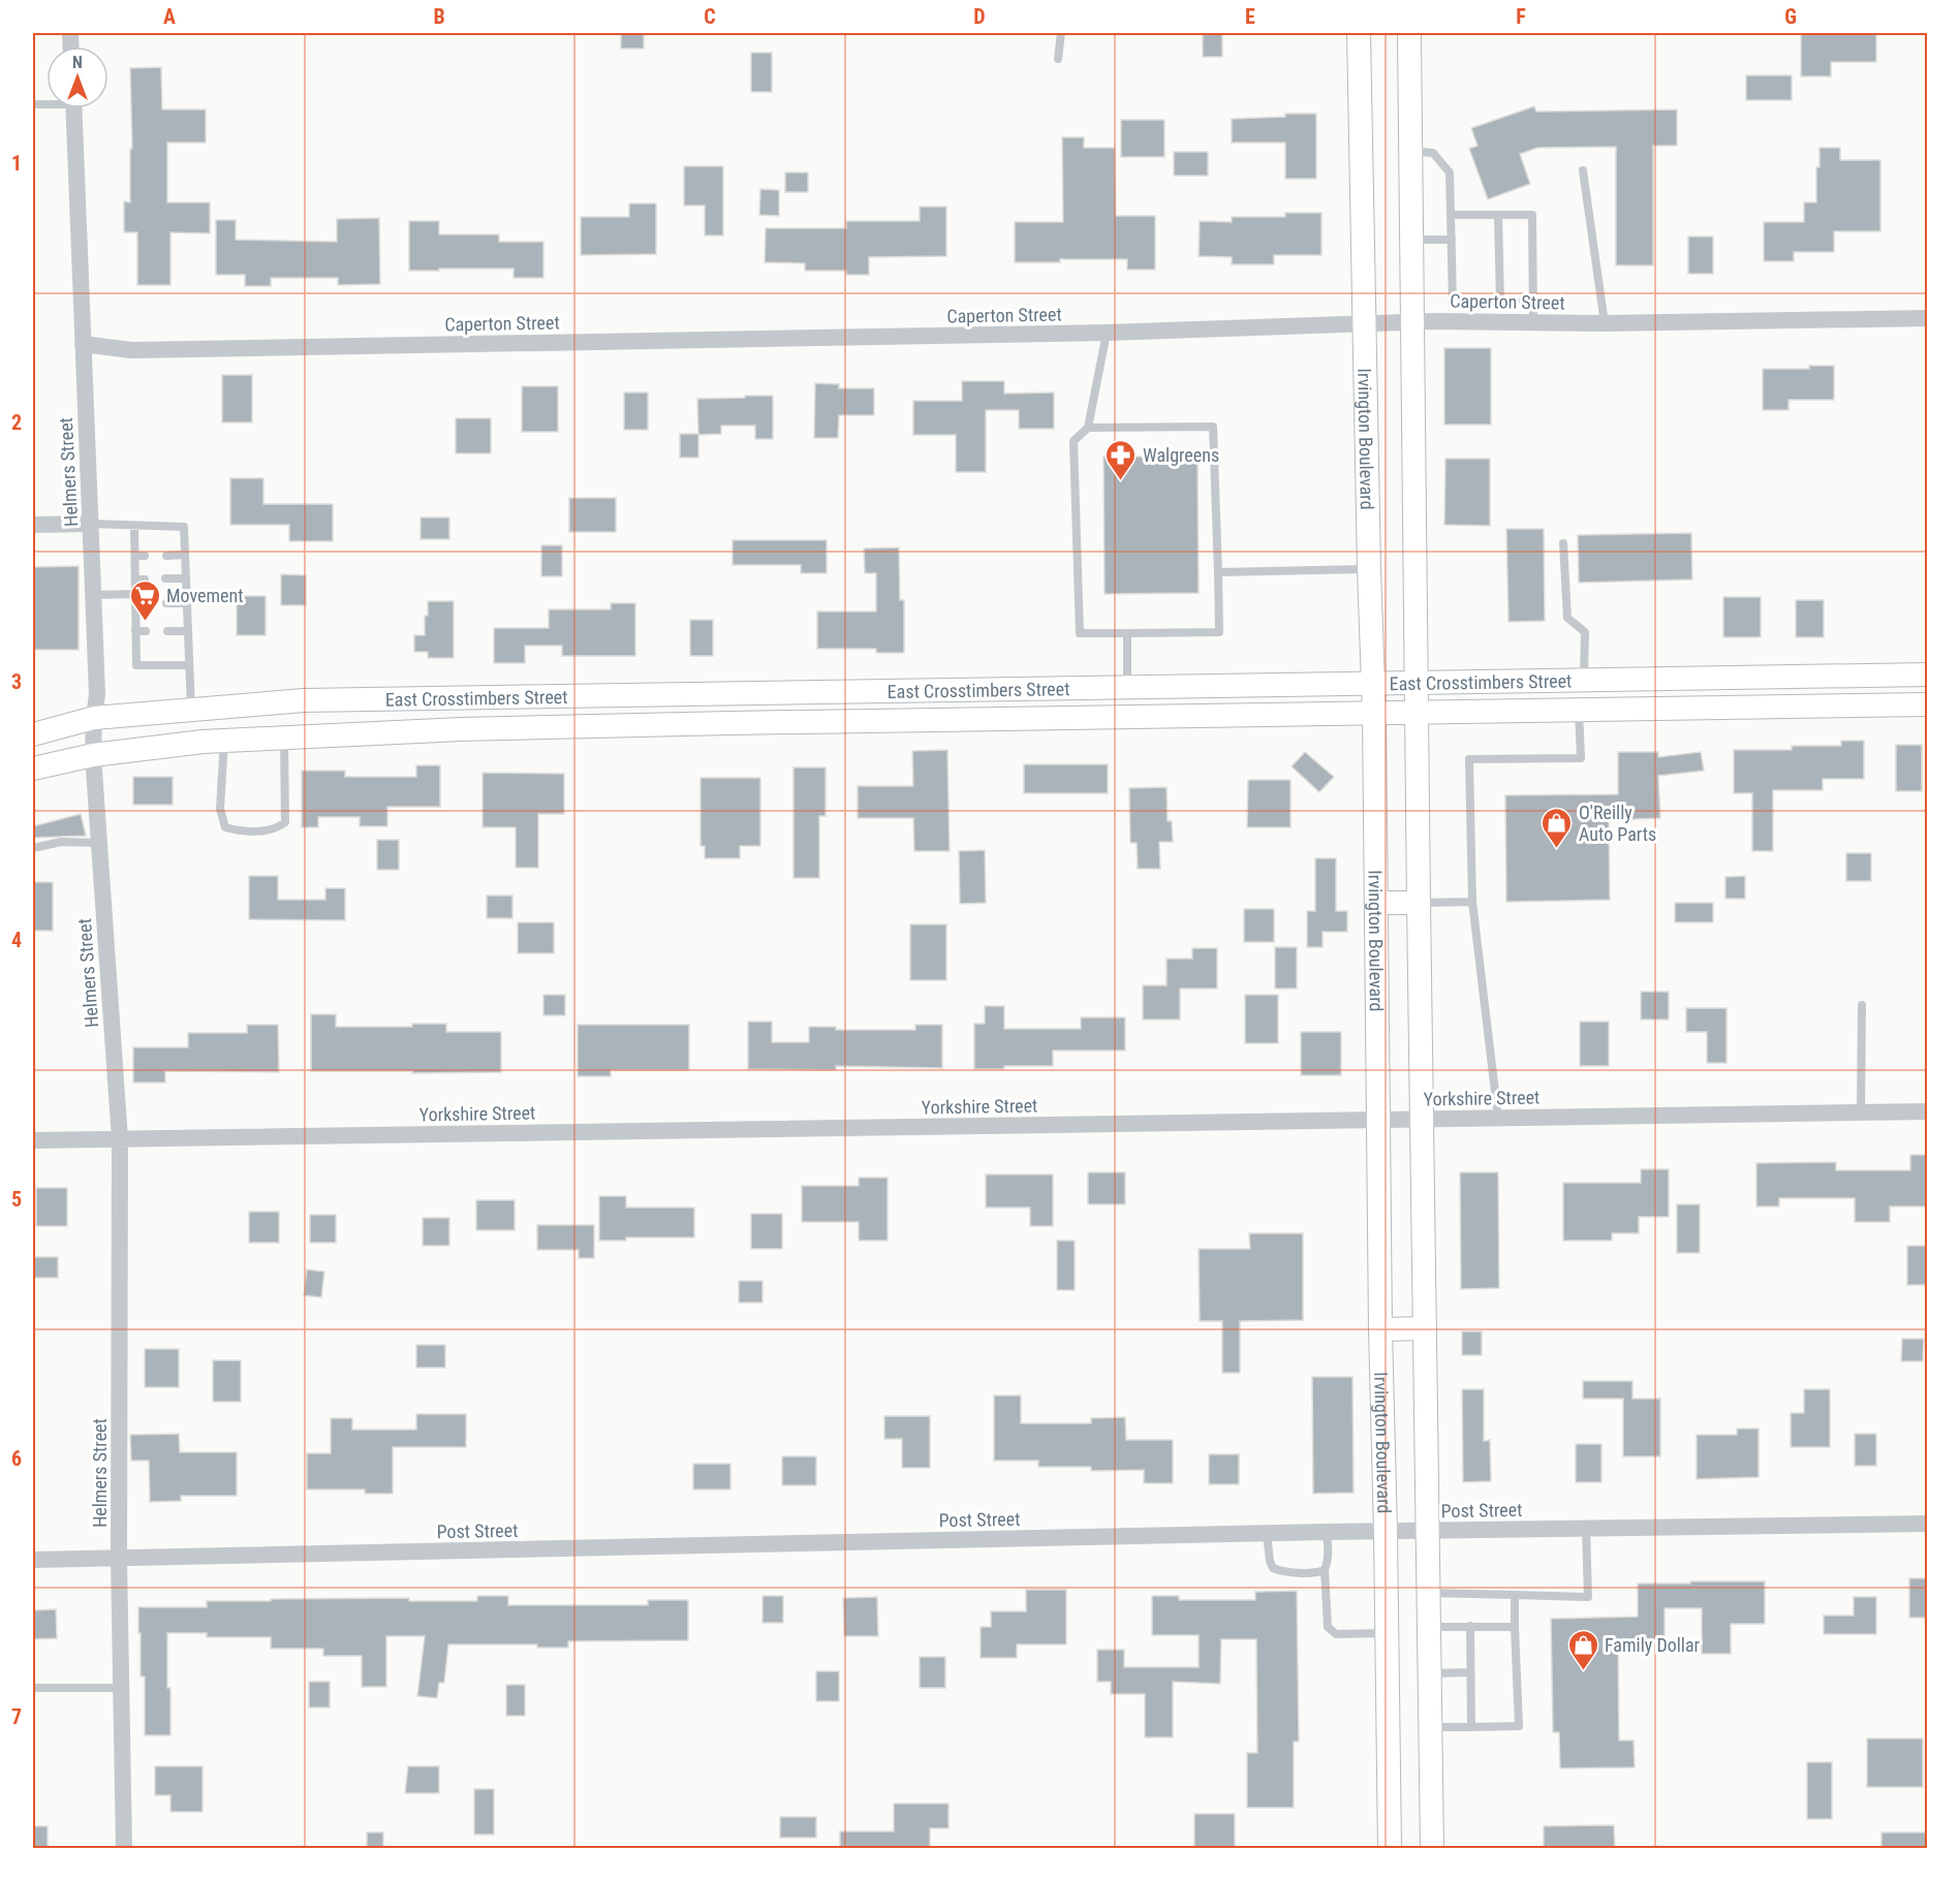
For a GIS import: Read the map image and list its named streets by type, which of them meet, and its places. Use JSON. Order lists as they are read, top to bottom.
{
  "streets": {
    "main road": ["Irvington Boulevard", "East Crosstimbers Street"],
    "street": [
      "Caperton Street",
      "Helmers Street",
      "Yorkshire Street",
      "Post Street"
    ]
  },
  "crossings": [
    ["Caperton Street", "Irvington Boulevard"],
    ["Caperton Street", "Helmers Street"],
    ["Irvington Boulevard", "East Crosstimbers Street"],
    ["Irvington Boulevard", "Yorkshire Street"],
    ["Irvington Boulevard", "Post Street"],
    ["Helmers Street", "East Crosstimbers Street"],
    ["Helmers Street", "Yorkshire Street"],
    ["Helmers Street", "Post Street"]
  ],
  "places": {
    "pharmacy": ["Walgreens"],
    "supermarket": ["Movement"],
    "shop": ["O'Reilly Auto Parts", "Family Dollar"]
  },
  "north": "top",
  "grid": {
    "columns": [
      "A",
      "B",
      "C",
      "D",
      "E",
      "F",
      "G"
    ],
    "rows": [
      "1",
      "2",
      "3",
      "4",
      "5",
      "6",
      "7"
    ]
  }
}
